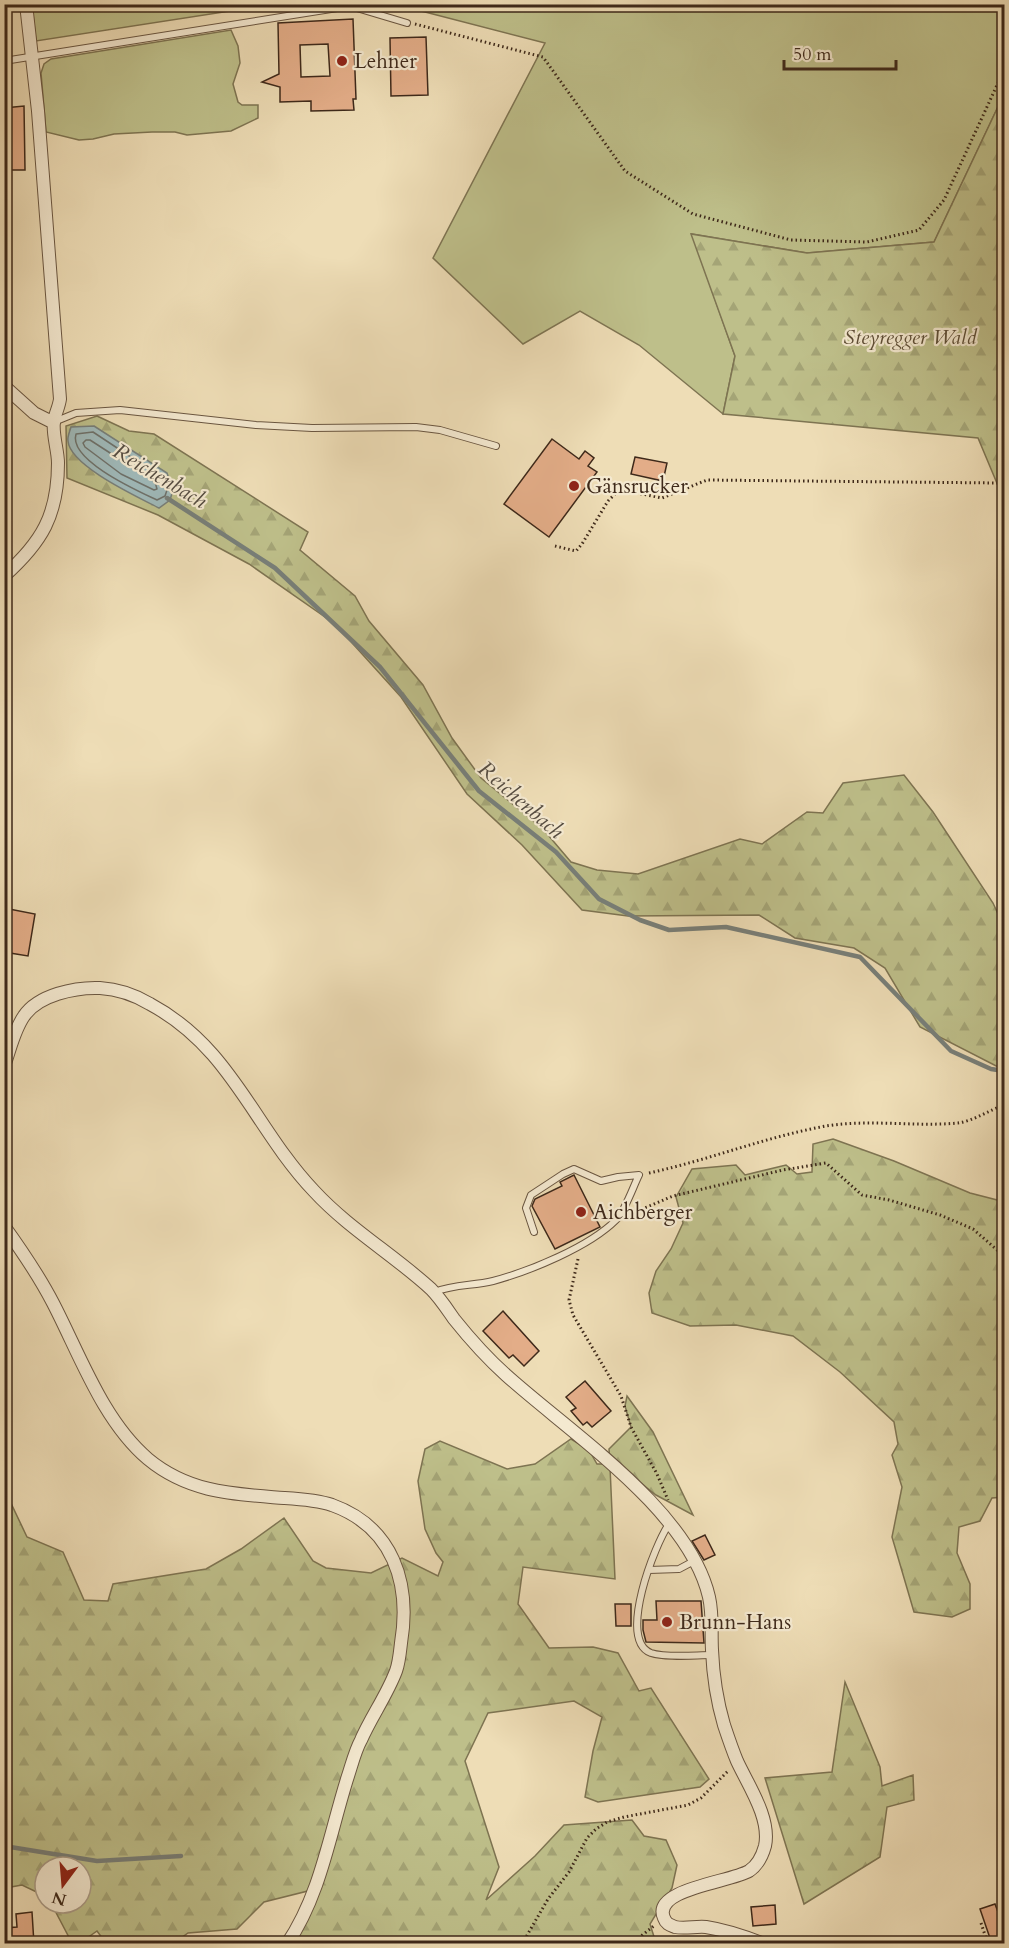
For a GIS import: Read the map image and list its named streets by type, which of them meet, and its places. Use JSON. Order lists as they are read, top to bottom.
{
  "water": ["Reichenbach"],
  "parks": ["Steyregger Wald"],
  "places": [
    "Lehner",
    "Gänsrucker",
    "Aichberger",
    "Brunn-Hans"
  ],
  "scale_bar": "50 m",
  "north": "bottom"
}
